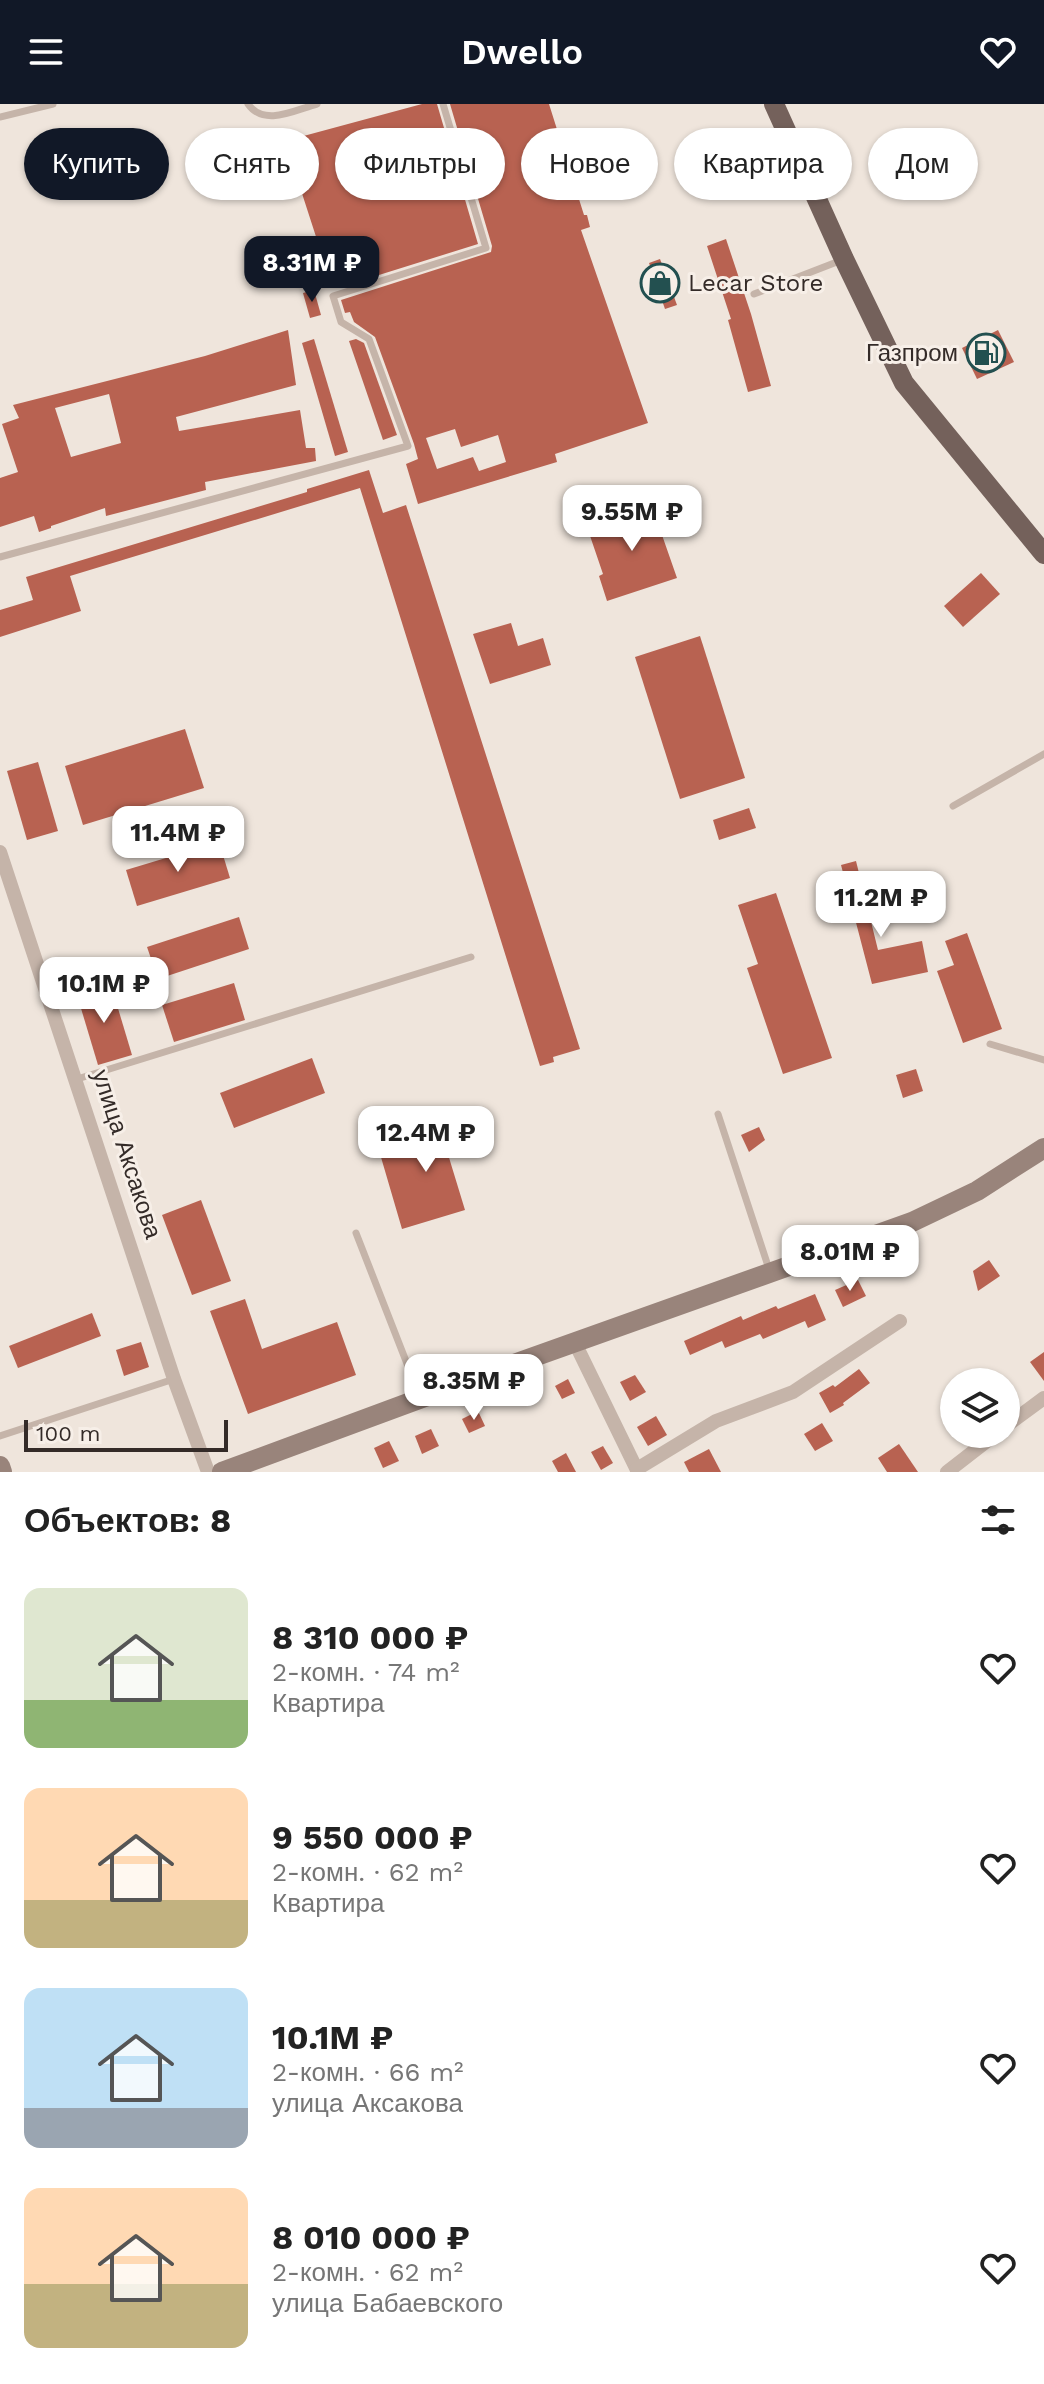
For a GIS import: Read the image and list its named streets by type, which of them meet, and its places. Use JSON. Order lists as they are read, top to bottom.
{
  "streets": {
    "street": ["улица Аксакова"]
  },
  "places": {
    "shop": ["Lecar Store"],
    "fuel station": ["Газпром"]
  },
  "scale_bar": "100 m",
  "page": {
    "header": "Dwello",
    "chip": [
      "Купить",
      "Снять",
      "Фильтры",
      "Новое",
      "Квартира",
      "Дом"
    ],
    "price": [
      "8.31M ₽",
      "9.55M ₽",
      "11.4M ₽",
      "11.2M ₽",
      "10.1M ₽",
      "12.4M ₽",
      "8.01M ₽",
      "8.35M ₽"
    ],
    "scale": "100 m",
    "heading": "Объектов: 8",
    "list": [
      {
        "name": "8 310 000 ₽",
        "note": "2-комн. · 74 m² · Квартира"
      },
      {
        "name": "9 550 000 ₽",
        "note": "2-комн. · 62 m² · Квартира"
      },
      {
        "name": "10.1M ₽",
        "note": "2-комн. · 66 m² · улица Аксакова"
      },
      {
        "name": "8 010 000 ₽",
        "note": "2-комн. · 62 m² · улица Бабаевского"
      }
    ]
  }
}
